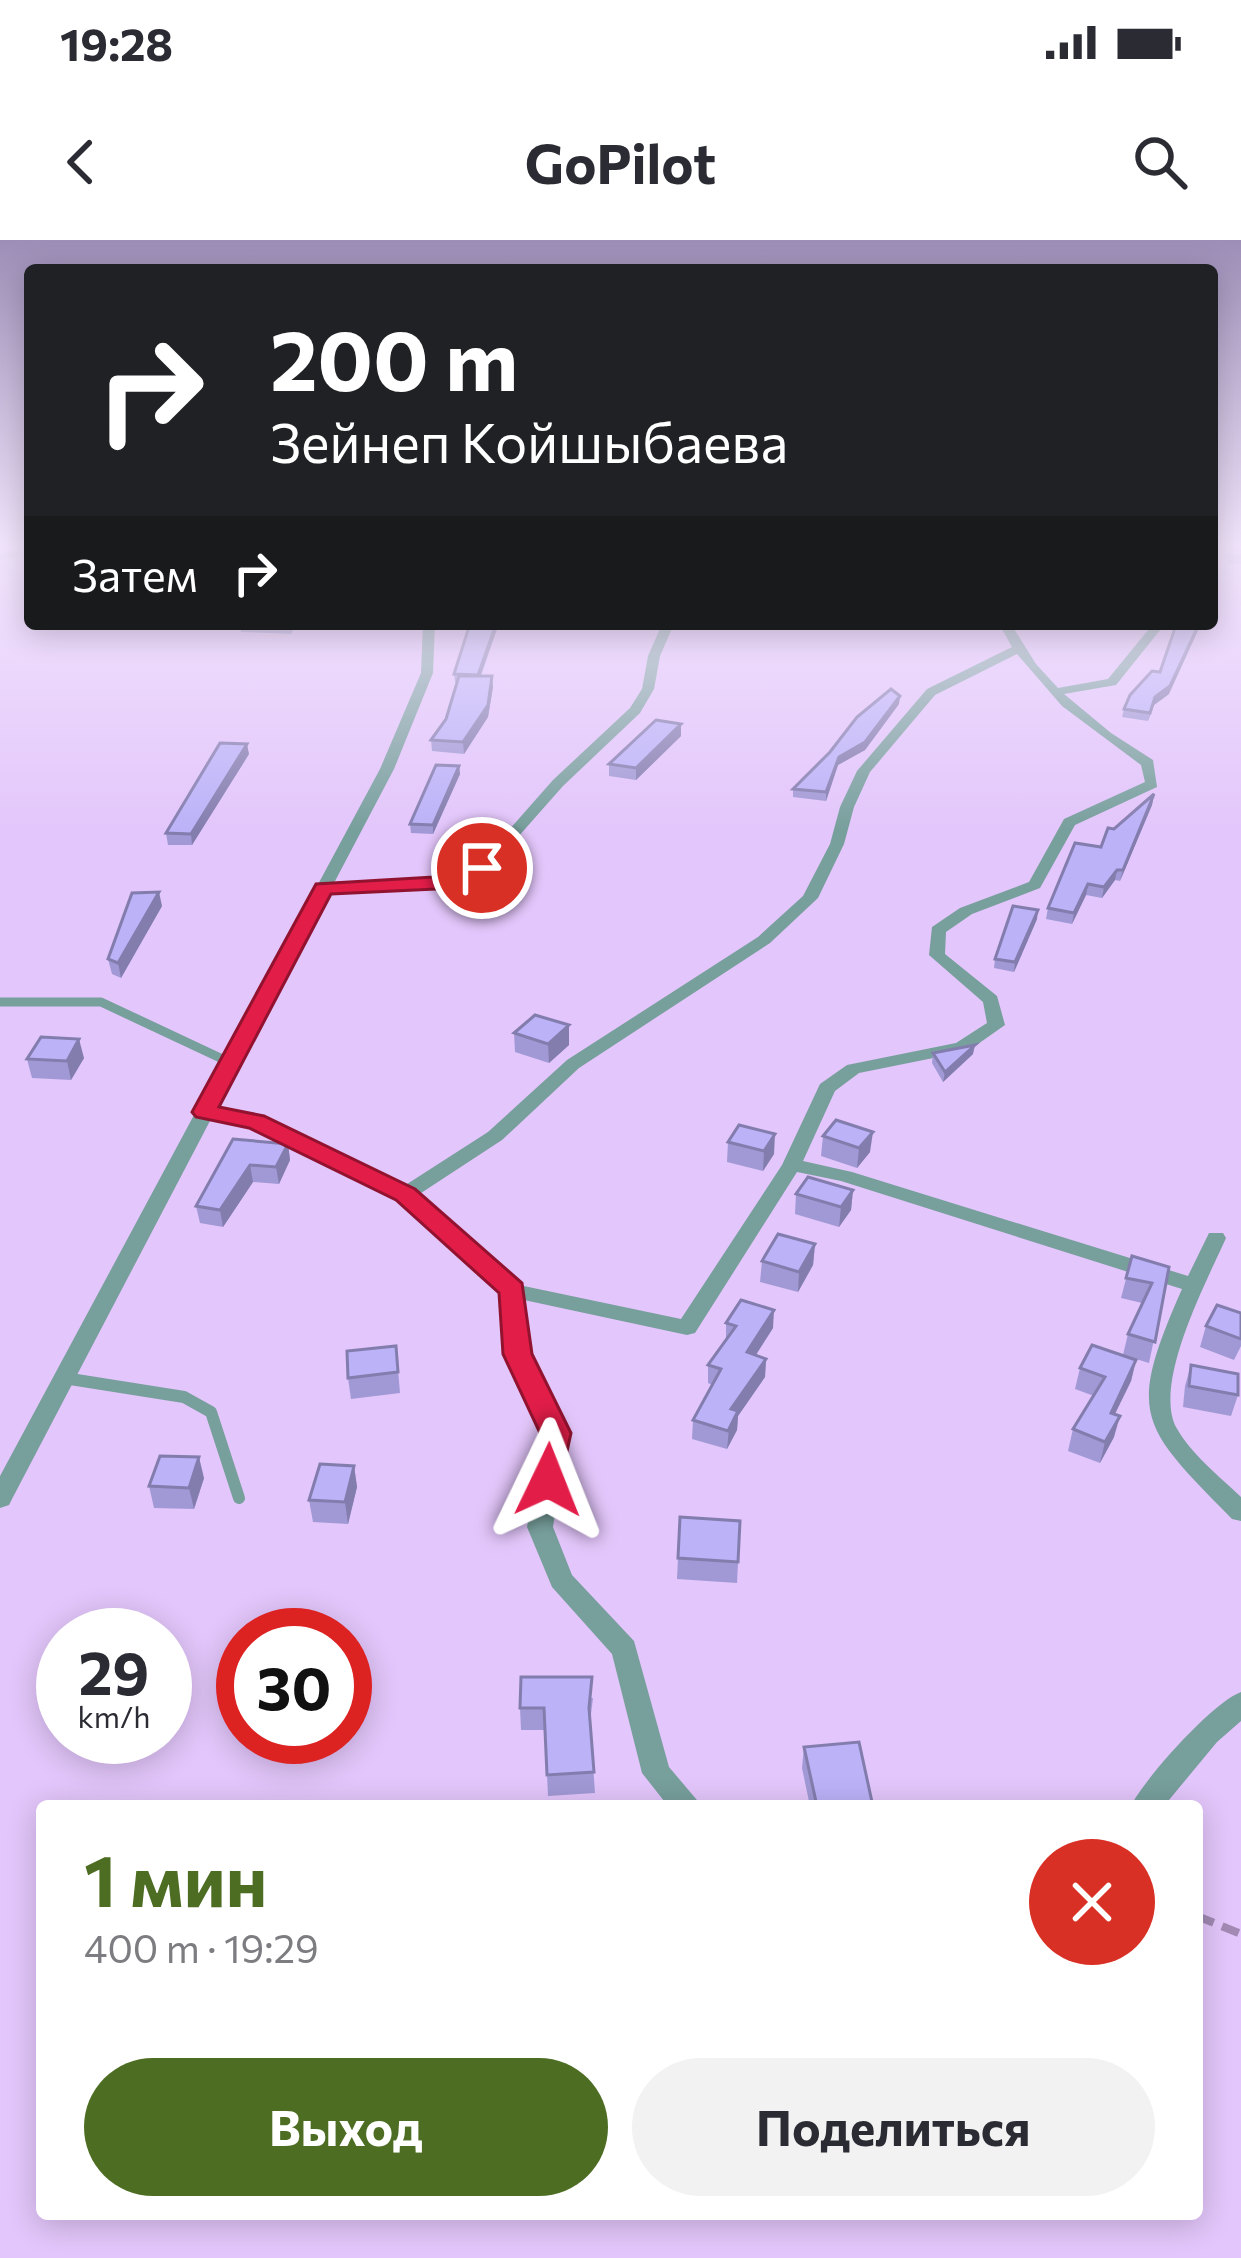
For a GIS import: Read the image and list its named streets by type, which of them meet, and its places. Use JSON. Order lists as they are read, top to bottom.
{
  "page": {
    "status": "19:28",
    "header": "GoPilot",
    "turn": ["200 m", "Зейнеп Койшыбаева"],
    "then": "Затем",
    "speed": "29 km/h",
    "limit": "30",
    "heading": ["1 мин", "400 m · 19:29"],
    "buttons": ["Выход", "Поделиться"]
  }
}
